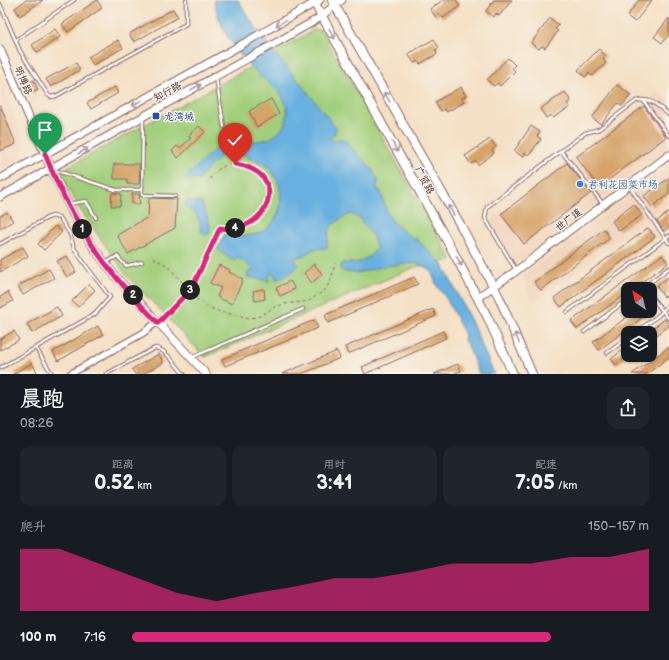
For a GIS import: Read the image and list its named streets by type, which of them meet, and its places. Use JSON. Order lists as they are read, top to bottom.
{
  "streets": {
    "main road": [
      "明博路",
      "知行路",
      "广贤路",
      "世广道"
    ]
  },
  "crossings": [
    ["明博路", "知行路"],
    ["知行路", "广贤路"],
    ["广贤路", "世广道"]
  ],
  "places": {
    "transit": ["龙湾城"],
    "other": ["君利花园菜市场"]
  },
  "north": "top left",
  "page": {
    "pins": [
      "4",
      "1",
      "3",
      "2"
    ],
    "heading": ["晨跑", "08:26"],
    "stats": [
      ["距离", "0.52 km"],
      ["用时", "3:41"],
      ["配速", "7:05 /km"]
    ],
    "chart": ["爬升", "150–157 m"],
    "list": [
      {
        "name": "100 m",
        "note": "7:16"
      }
    ]
  }
}
